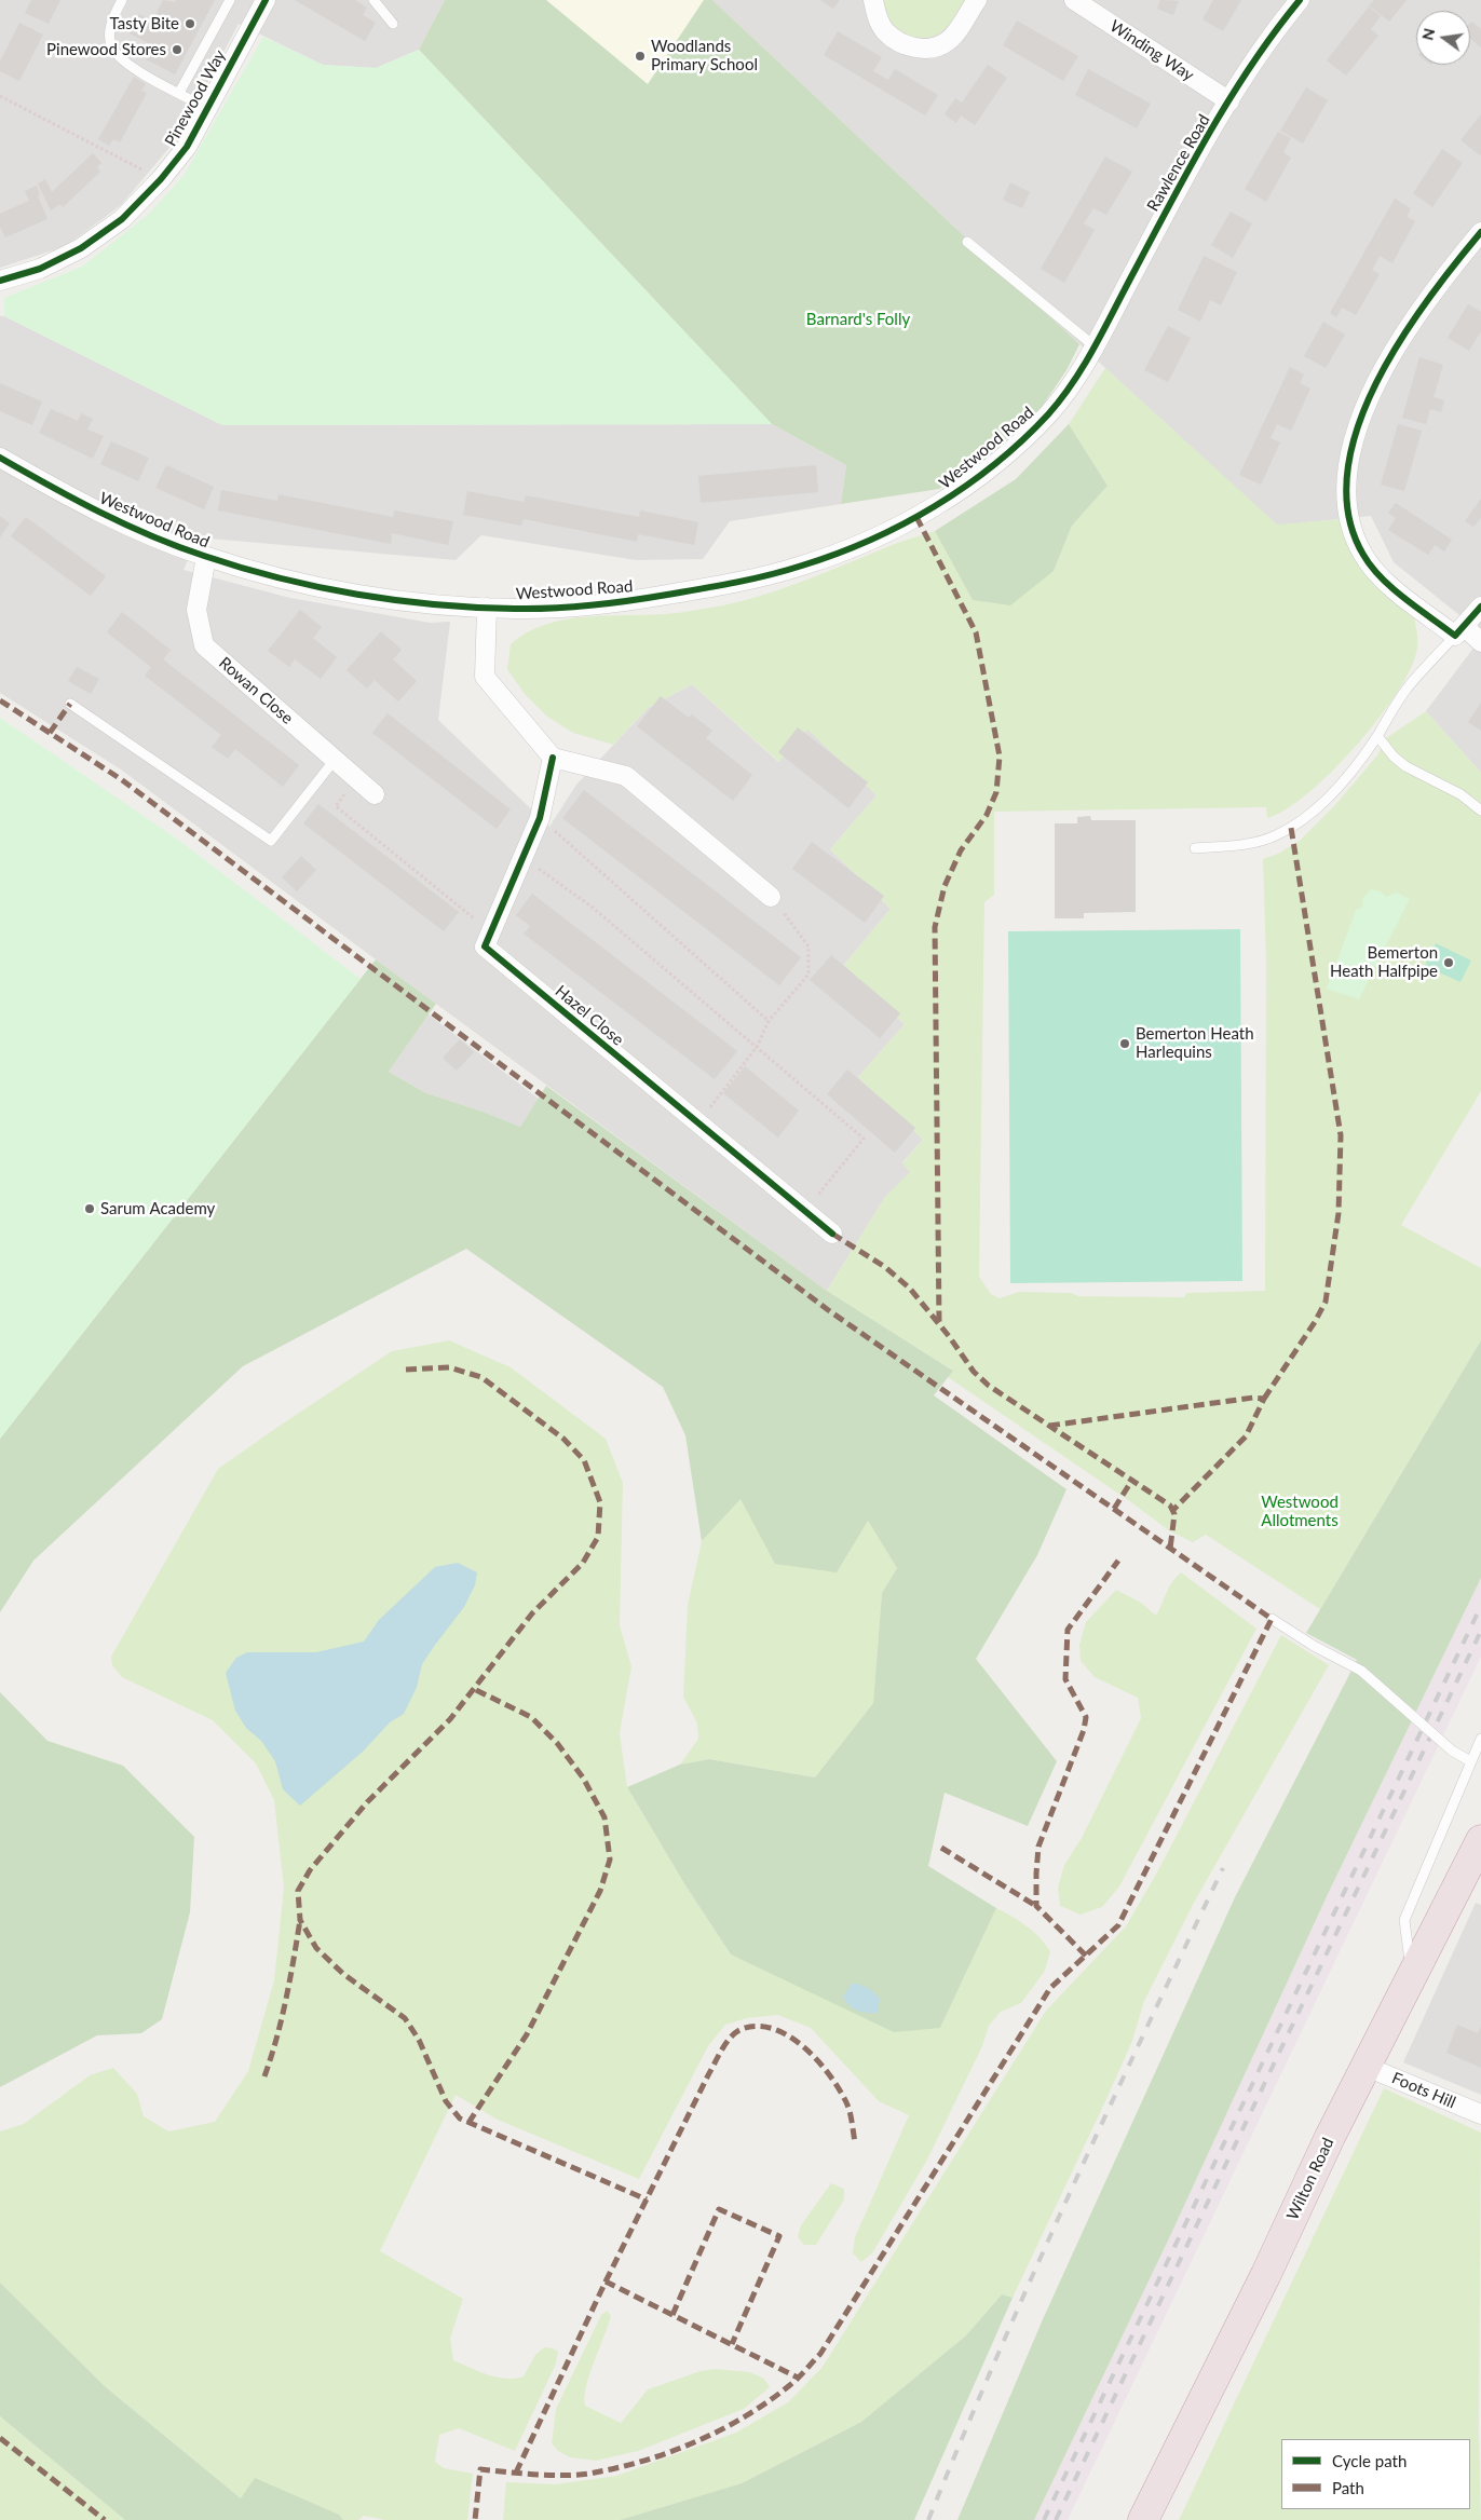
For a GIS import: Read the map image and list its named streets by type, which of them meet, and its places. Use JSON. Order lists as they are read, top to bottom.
{
  "streets": {
    "highway": ["Wilton Road"],
    "street": [
      "Winding Way",
      "Pinewood Way",
      "Rawlence Road",
      "Westwood Road",
      "Rowan Close",
      "Hazel Close",
      "Foots Hill"
    ]
  },
  "crossings": [
    ["Winding Way", "Rawlence Road"],
    ["Rawlence Road", "Westwood Road"],
    ["Westwood Road", "Rowan Close"],
    ["Foots Hill", "Wilton Road"]
  ],
  "parks": ["Barnard's Folly", "Westwood Allotments"],
  "places": [
    "Tasty Bite",
    "Pinewood Stores",
    "Woodlands Primary School",
    "Bemerton Heath Halfpipe",
    "Bemerton Heath Harlequins",
    "Sarum Academy"
  ],
  "legend": ["Cycle path", "Path"],
  "north": "left"
}
